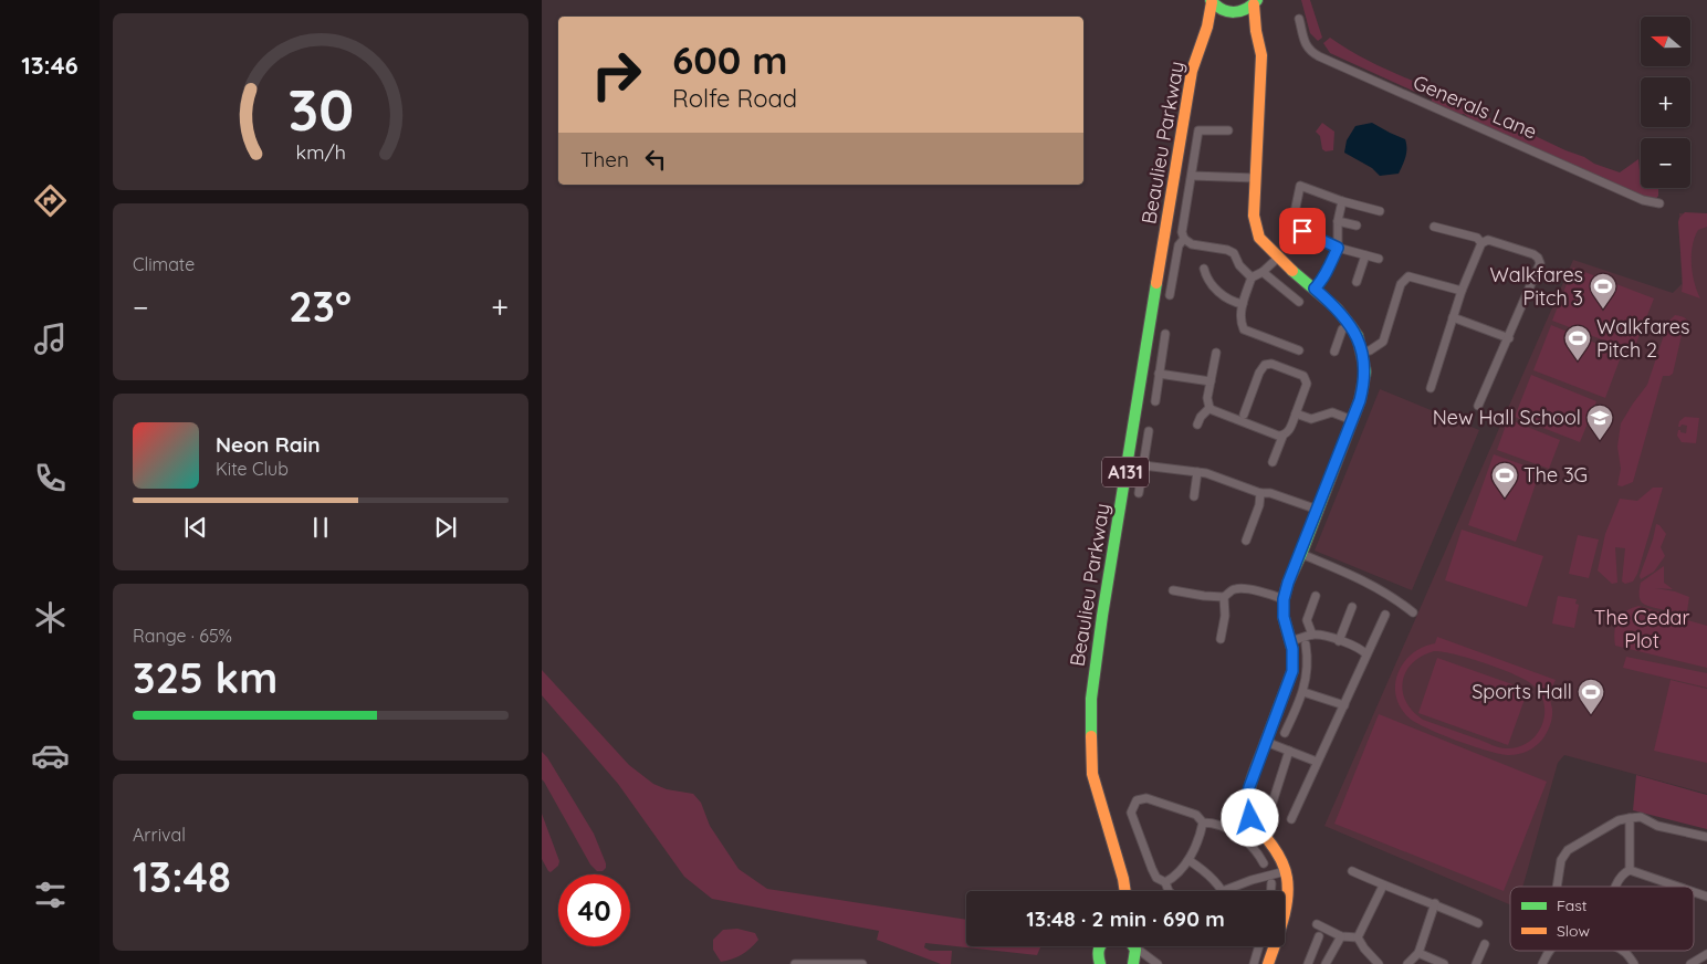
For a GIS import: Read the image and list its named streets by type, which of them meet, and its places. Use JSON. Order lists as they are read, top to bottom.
{
  "streets": {
    "main road": ["Beaulieu Parkway", "A131"],
    "street": ["Generals Lane"]
  },
  "parks": ["The Cedar Plot"],
  "places": {
    "sports": [
      "Walkfares Pitch 3",
      "Walkfares Pitch 2",
      "The 3G",
      "Sports Hall"
    ],
    "school or university": ["New Hall School"]
  },
  "legend": ["Fast", "Slow"],
  "north": "left",
  "page": {
    "tabs": "13:46",
    "map_buttons": ["+", "−"],
    "turn": ["600 m", "Rolfe Road"],
    "then": "Then",
    "tile": [
      "Climate",
      ["Range · 65%", "325 km"],
      ["Arrival", "13:48"]
    ],
    "heat": ["−", "23°", "+"],
    "song": ["Neon Rain", "Kite Club"],
    "limit": "40",
    "trip": "13:48 · 2 min · 690 m",
    "gauge": ["30", "km/h"]
  }
}
